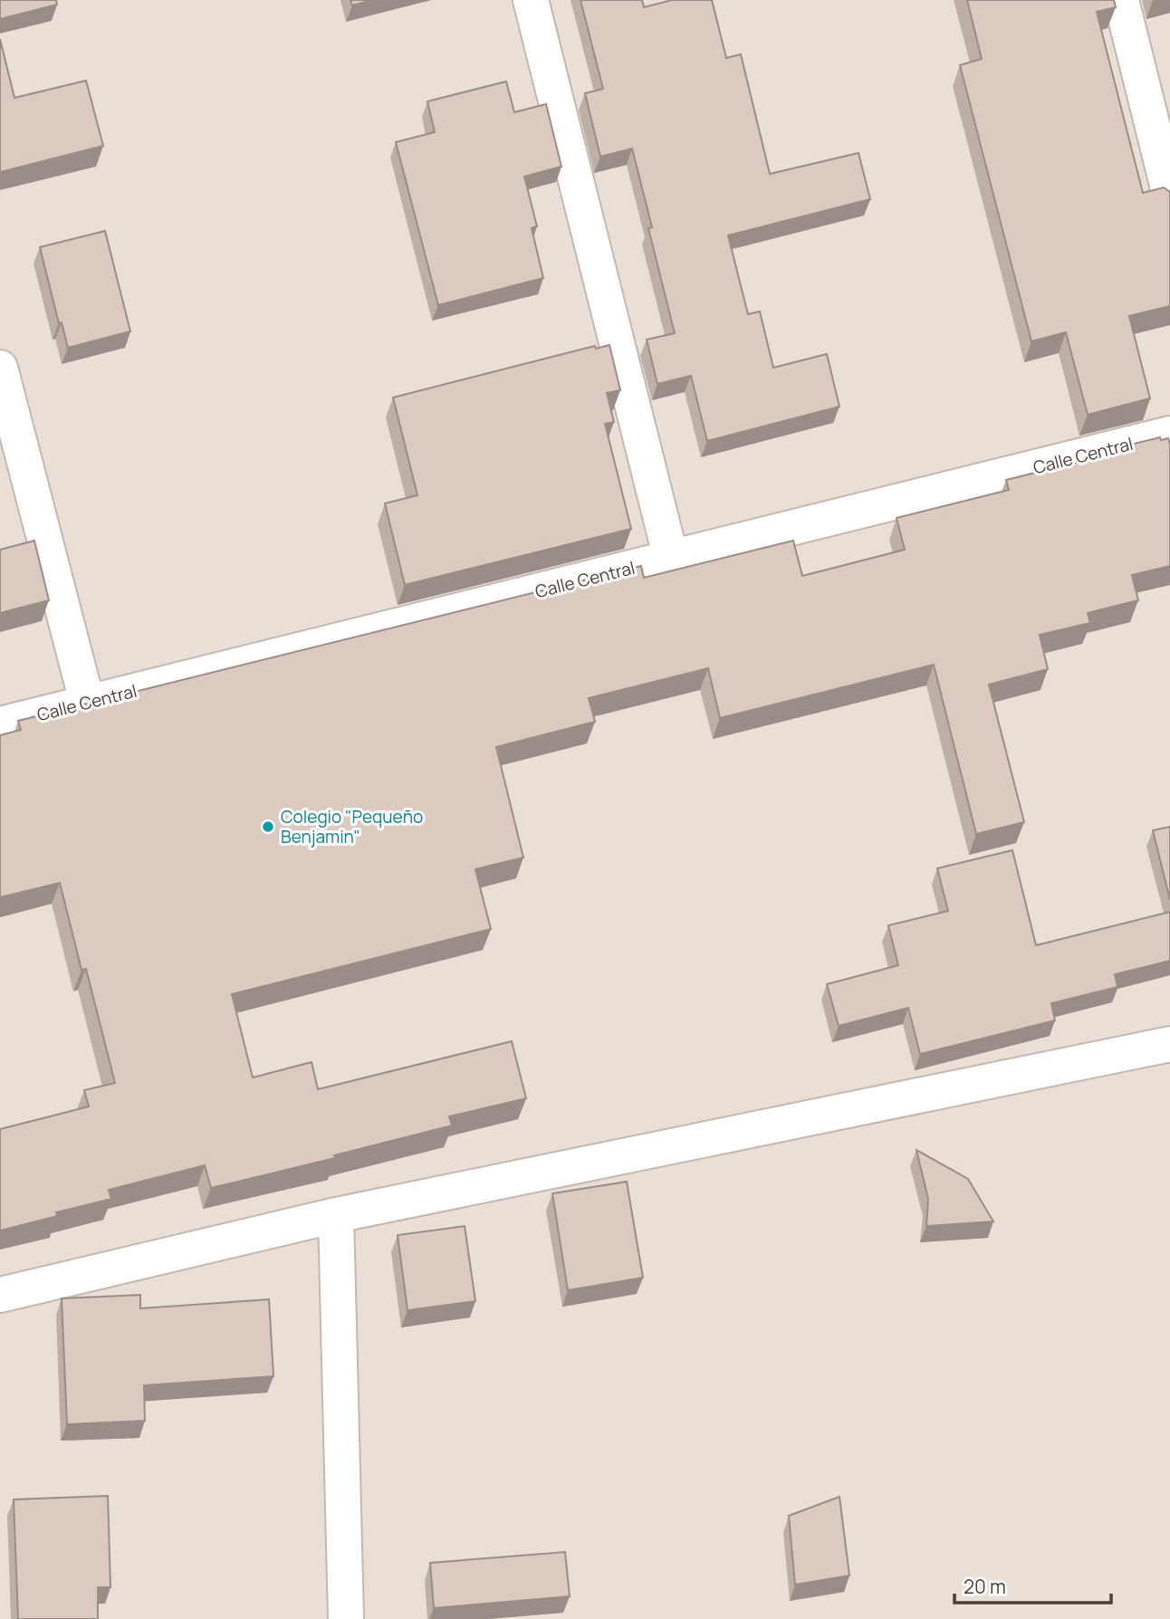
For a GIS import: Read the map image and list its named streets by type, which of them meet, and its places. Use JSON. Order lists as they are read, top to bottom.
{
  "streets": {
    "street": ["Calle Central"]
  },
  "places": ["Colegio \"Pequeño Benjamin\""],
  "scale_bar": "20 m"
}
